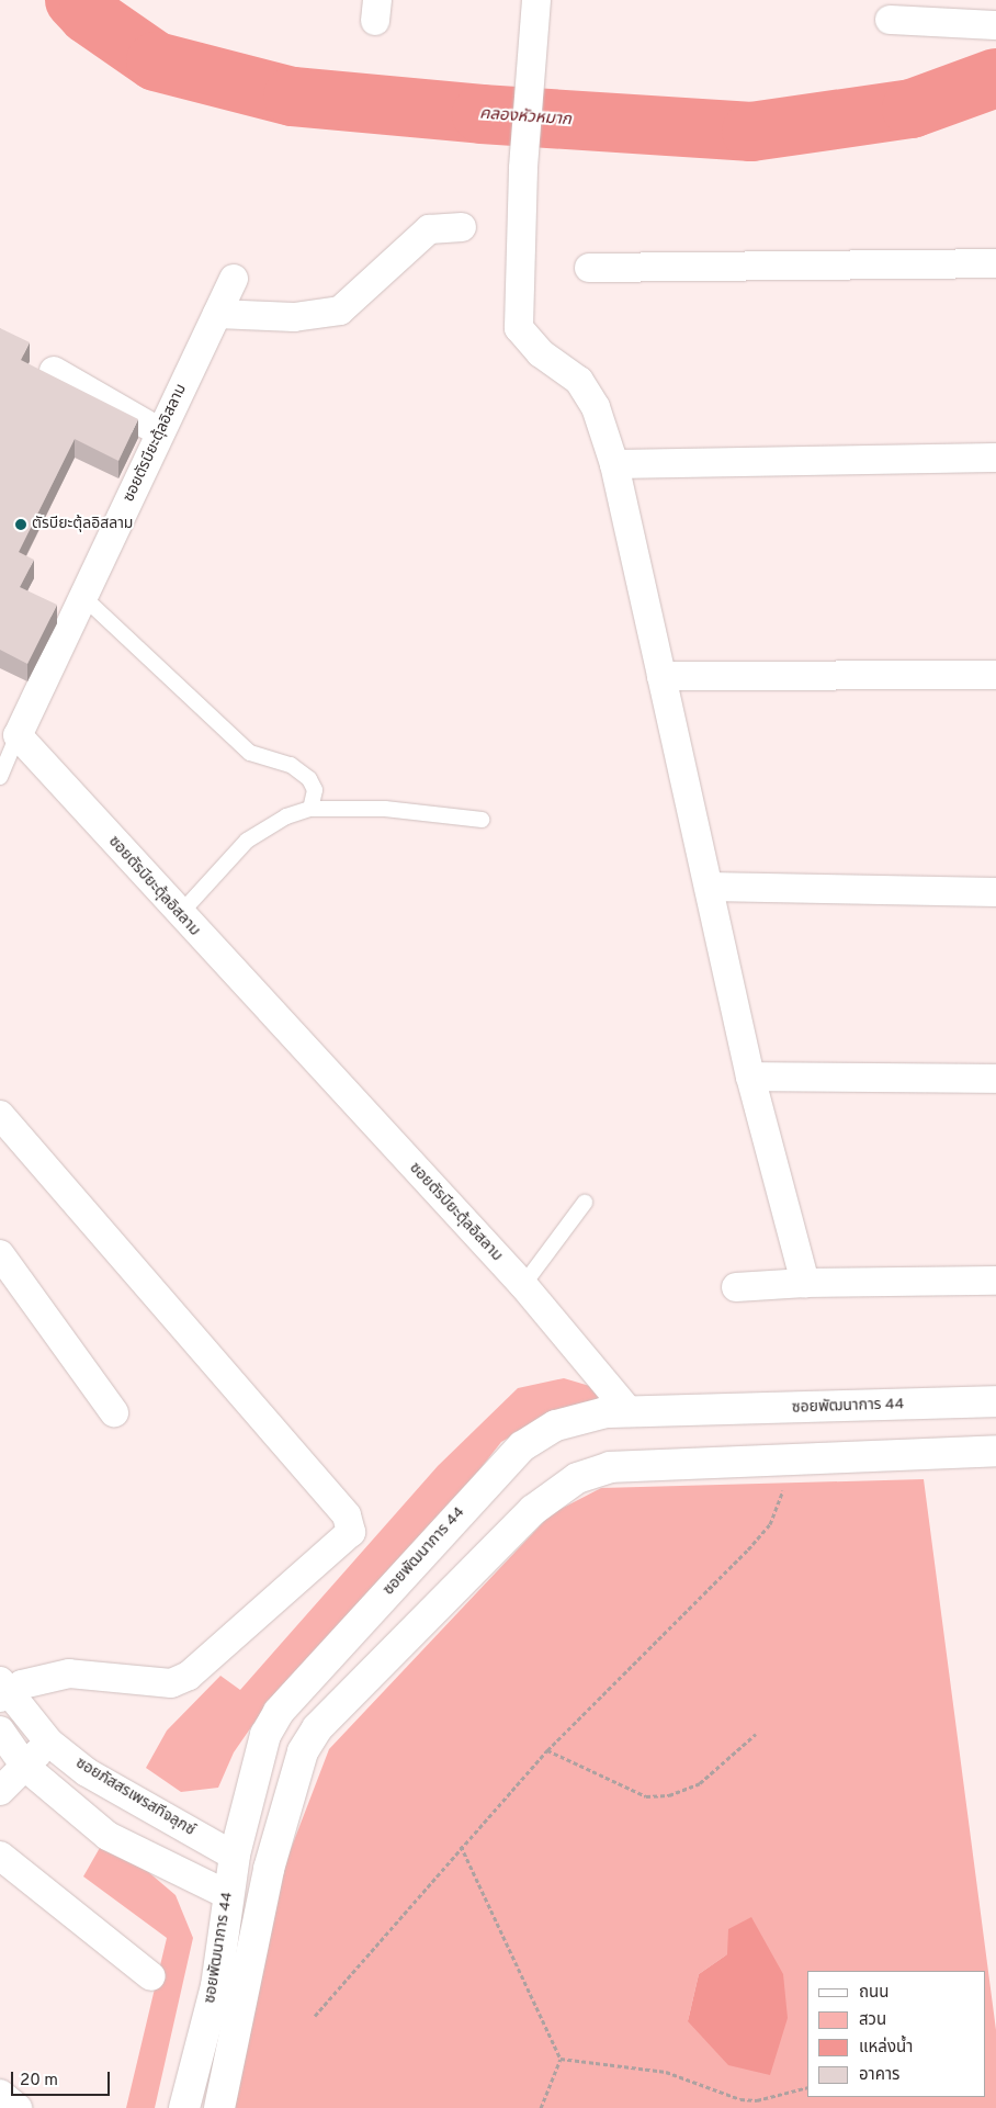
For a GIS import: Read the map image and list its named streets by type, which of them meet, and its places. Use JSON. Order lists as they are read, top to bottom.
{
  "streets": {
    "street": ["ซอยตัรบียะตุ้ลอิสลาม", "ซอยพัฒนาการ 44", "ซอยภัสสรเพรสทีจลุกซ์"]
  },
  "crossings": [
    ["ซอยตัรบียะตุ้ลอิสลาม", "ซอยพัฒนาการ 44"],
    ["ซอยพัฒนาการ 44", "ซอยภัสสรเพรสทีจลุกซ์"]
  ],
  "water": ["คลองหัวหมาก"],
  "places": ["ตัรบียะตุ้ลอิสลาม"],
  "legend": [
    "ถนน",
    "สวน",
    "แหล่งน้ำ",
    "อาคาร"
  ],
  "scale_bar": "20 m"
}
